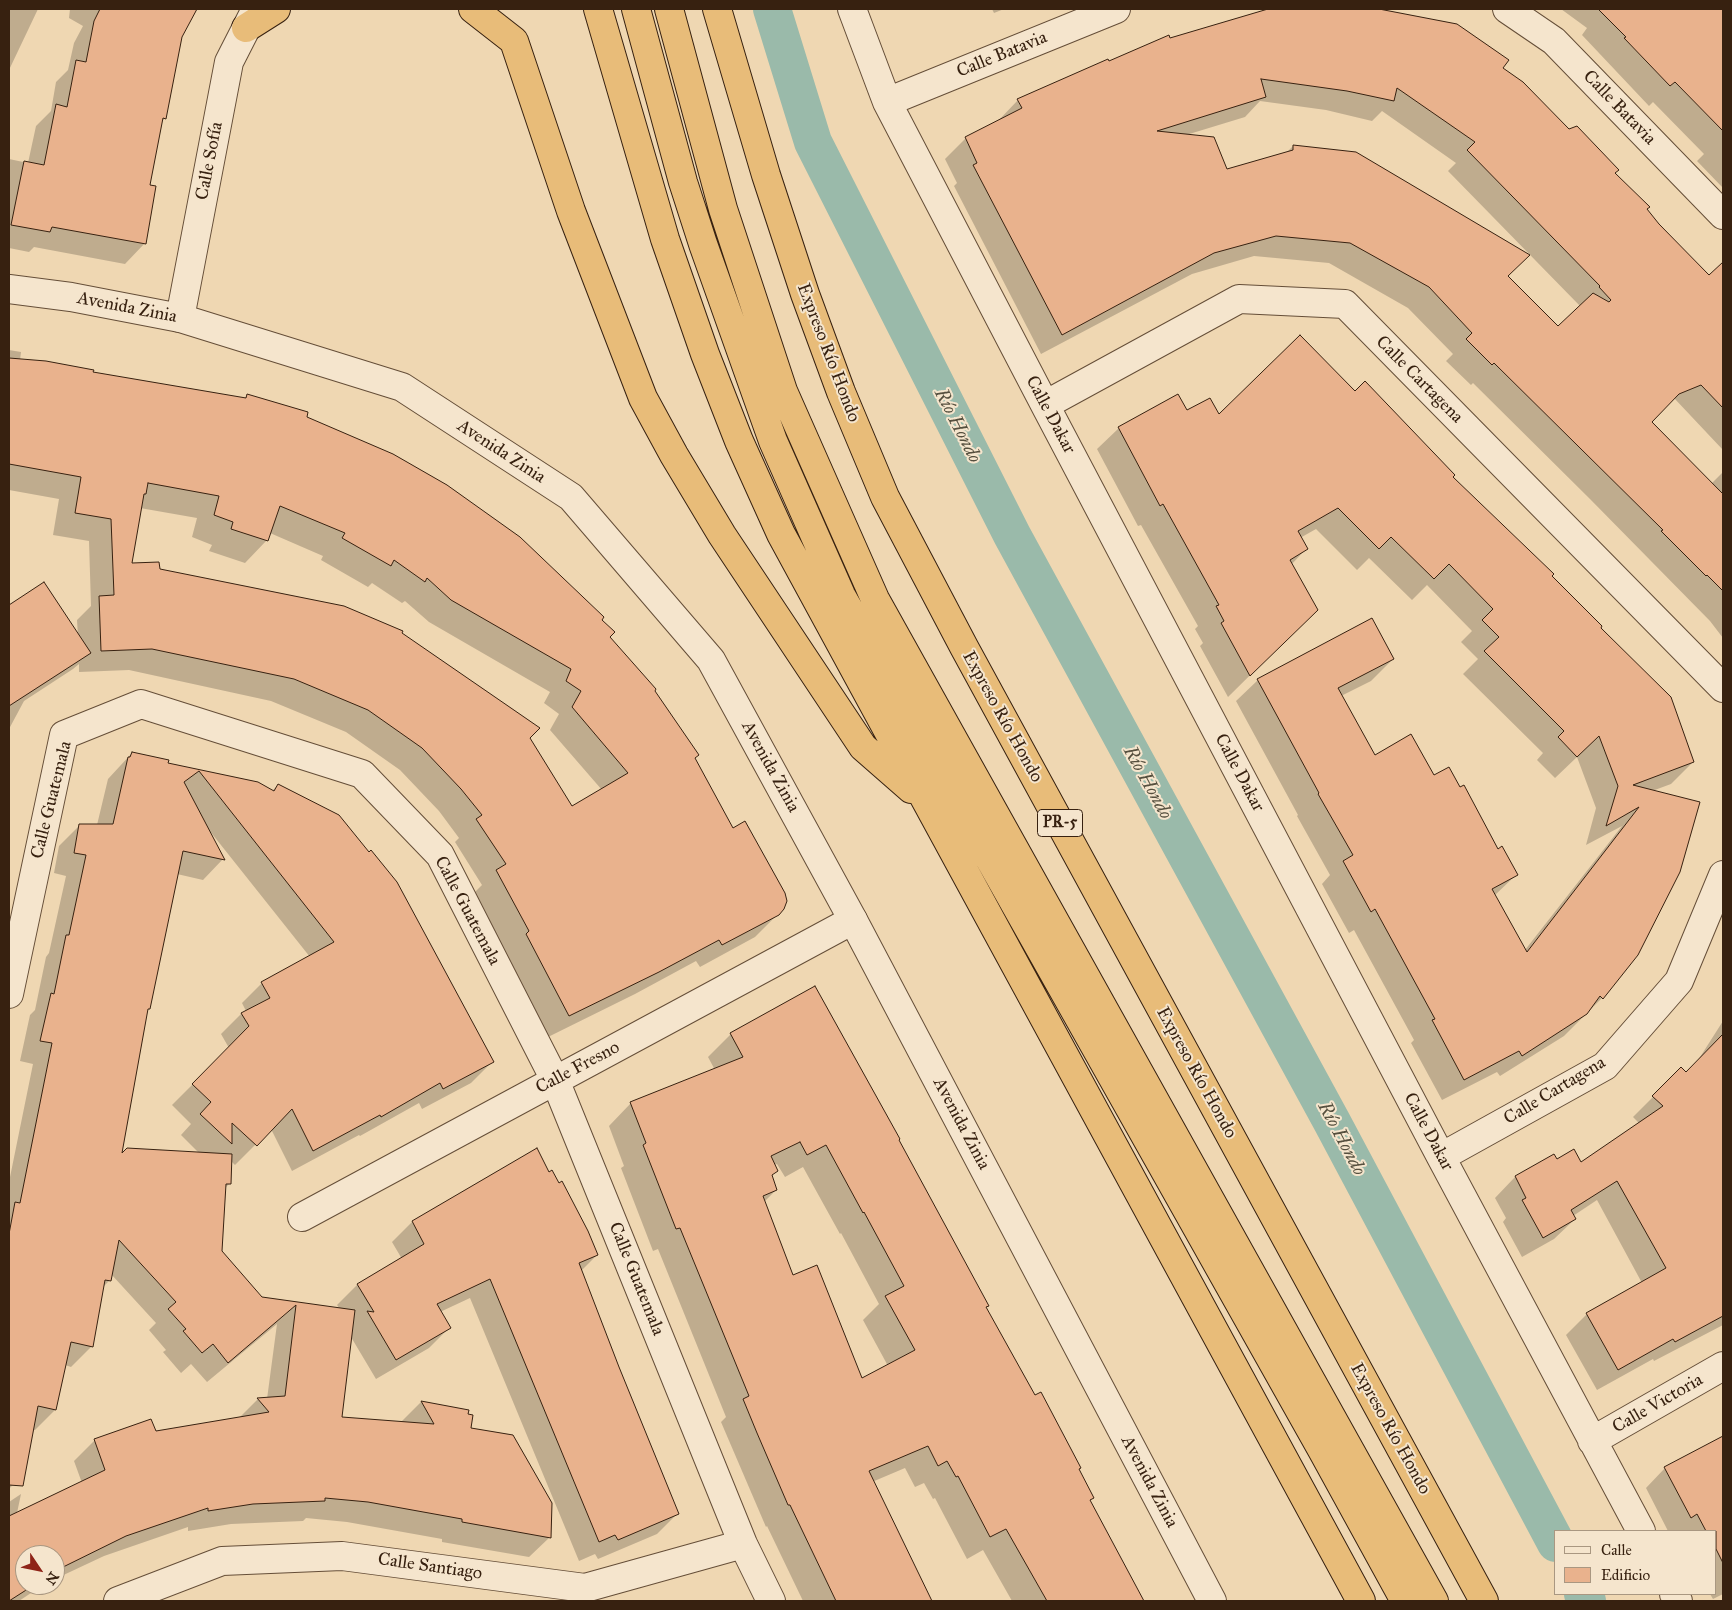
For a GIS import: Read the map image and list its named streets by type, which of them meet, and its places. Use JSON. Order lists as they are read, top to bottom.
{
  "streets": {
    "highway": ["Expreso Río Hondo", "PR-5"],
    "street": [
      "Calle Batavia",
      "Calle Sofía",
      "Avenida Zinia",
      "Calle Cartagena",
      "Calle Dakar",
      "Calle Guatemala",
      "Calle Fresno",
      "Calle Victoria",
      "Calle Santiago"
    ]
  },
  "crossings": [
    ["Calle Batavia", "Calle Dakar"],
    ["Calle Sofía", "Avenida Zinia"],
    ["Avenida Zinia", "Calle Fresno"],
    ["Calle Cartagena", "Calle Dakar"],
    ["Calle Dakar", "Calle Victoria"],
    ["Calle Guatemala", "Calle Fresno"],
    ["Calle Guatemala", "Calle Santiago"]
  ],
  "water": ["Río Hondo"],
  "legend": ["Calle", "Edificio"],
  "north": "bottom right"
}
